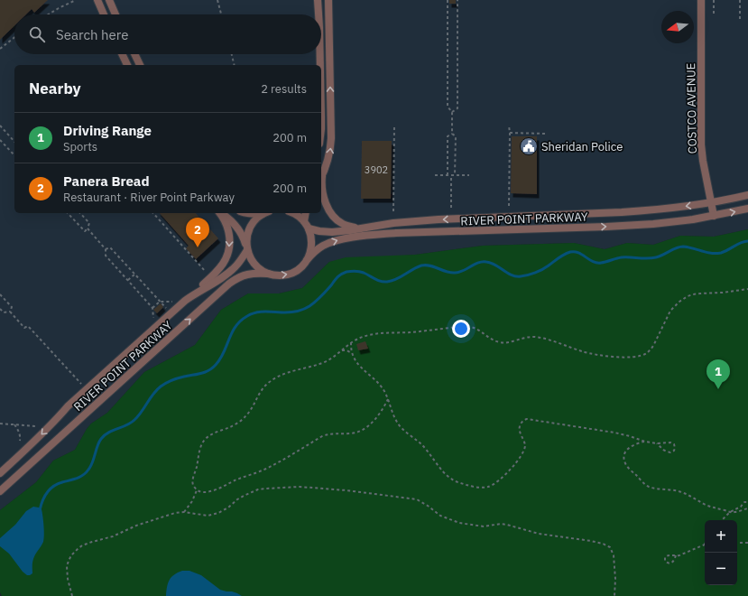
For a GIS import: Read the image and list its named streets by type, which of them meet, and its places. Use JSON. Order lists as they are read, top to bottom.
{
  "streets": {
    "street": ["COSTCO AVENUE", "RIVER POINT PARKWAY"]
  },
  "crossings": [
    ["COSTCO AVENUE", "RIVER POINT PARKWAY"]
  ],
  "places": {
    "public building": ["Sheridan Police"]
  },
  "house_numbers": ["3902"],
  "north": "left",
  "page": {
    "search": "Search here",
    "heading": ["Nearby", "2 results"],
    "list": [
      {
        "mark": "1",
        "name": "Driving Range",
        "note": "Sports",
        "value": "200 m"
      },
      {
        "mark": "2",
        "name": "Panera Bread",
        "note": "Restaurant · River Point Parkway",
        "value": "200 m"
      }
    ],
    "pins": ["2", "1"],
    "map_buttons": ["+", "−"]
  }
}
